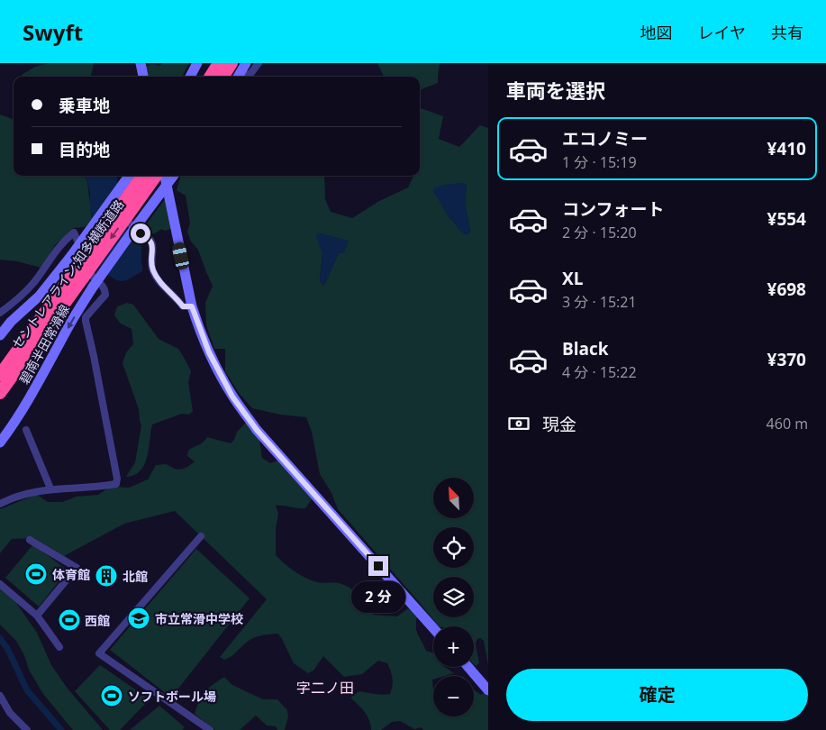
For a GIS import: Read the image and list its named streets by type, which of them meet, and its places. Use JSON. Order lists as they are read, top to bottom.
{
  "streets": {
    "highway": ["セントレアライン;知多横断道路"],
    "street": ["碧南半田常滑線"]
  },
  "districts": ["字二ノ田"],
  "places": {
    "sports": ["体育館", "西館", "ソフトボール場"],
    "building": ["北館"],
    "school or university": ["市立常滑中学校"]
  },
  "north": "top left",
  "page": {
    "header": "Swyft",
    "nav": ["地図", "レイヤ", "共有"],
    "heading": "車両を選択",
    "banner": ["乗車地", "目的地"],
    "list": [
      {
        "name": "エコノミー",
        "note": "1 分 · 15:19",
        "value": "¥410"
      },
      {
        "name": "コンフォート",
        "note": "2 分 · 15:20",
        "value": "¥554"
      },
      {
        "name": "XL",
        "note": "3 分 · 15:21",
        "value": "¥698"
      },
      {
        "name": "Black",
        "note": "4 分 · 15:22",
        "value": "¥370"
      }
    ],
    "pay": ["現金", "460 m"],
    "map_buttons": ["+", "−"],
    "bubble": "2 分",
    "buttons": "確定"
  }
}
